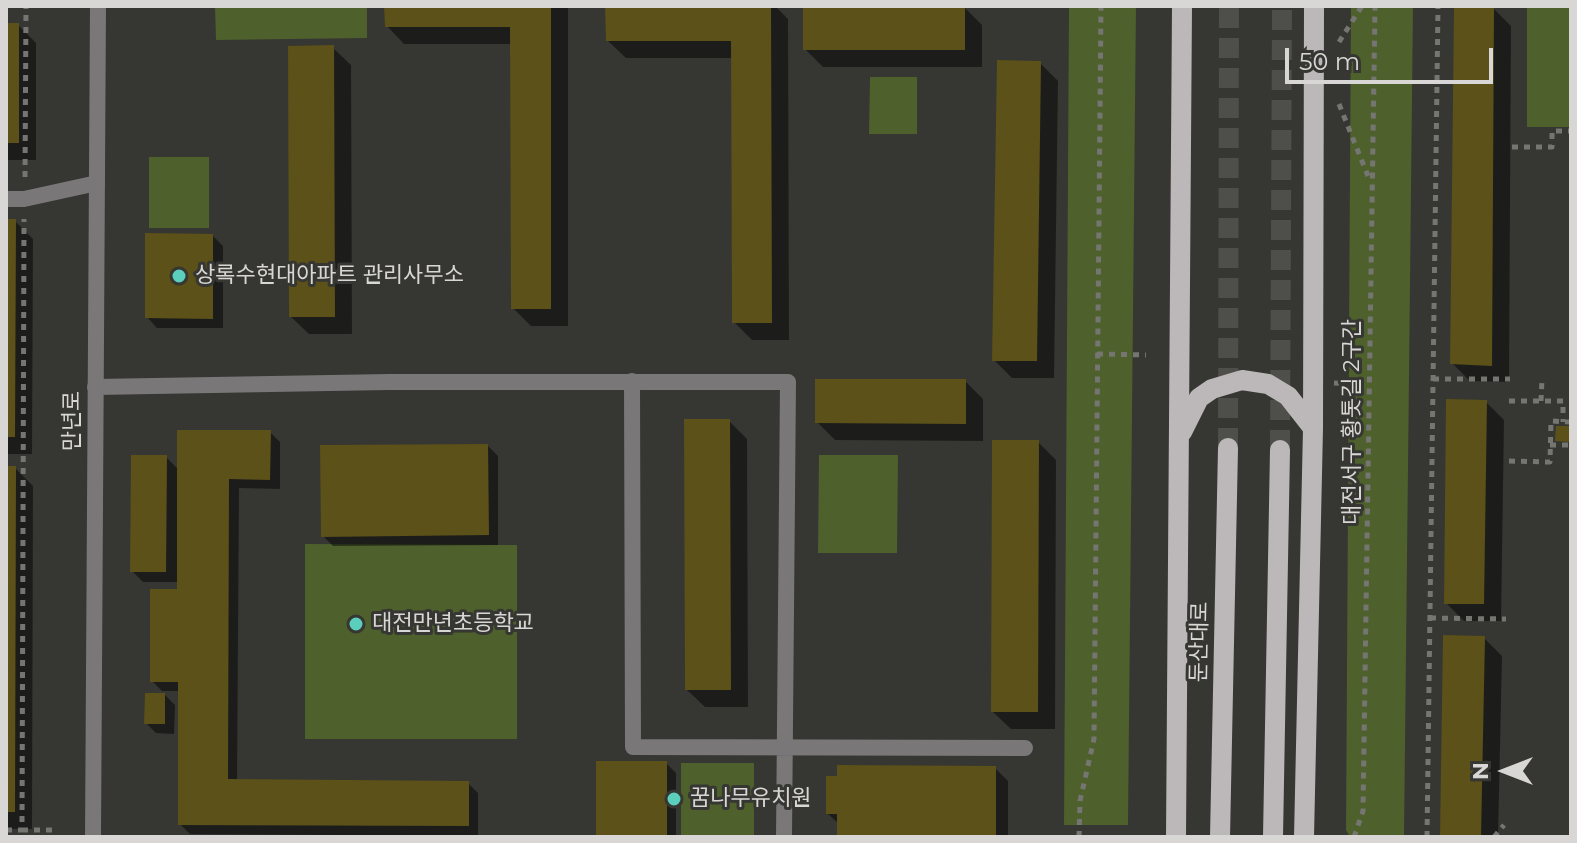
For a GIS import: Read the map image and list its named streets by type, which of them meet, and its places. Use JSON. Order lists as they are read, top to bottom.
{
  "streets": {
    "main road": ["둔산대로"],
    "street": ["만년로"],
    "path": ["대전서구 황톳길 2구간"]
  },
  "places": ["상록수현대아파트 관리사무소", "대전만년초등학교", "꿈나무유치원"],
  "scale_bar": "50 m",
  "north": "left"
}
